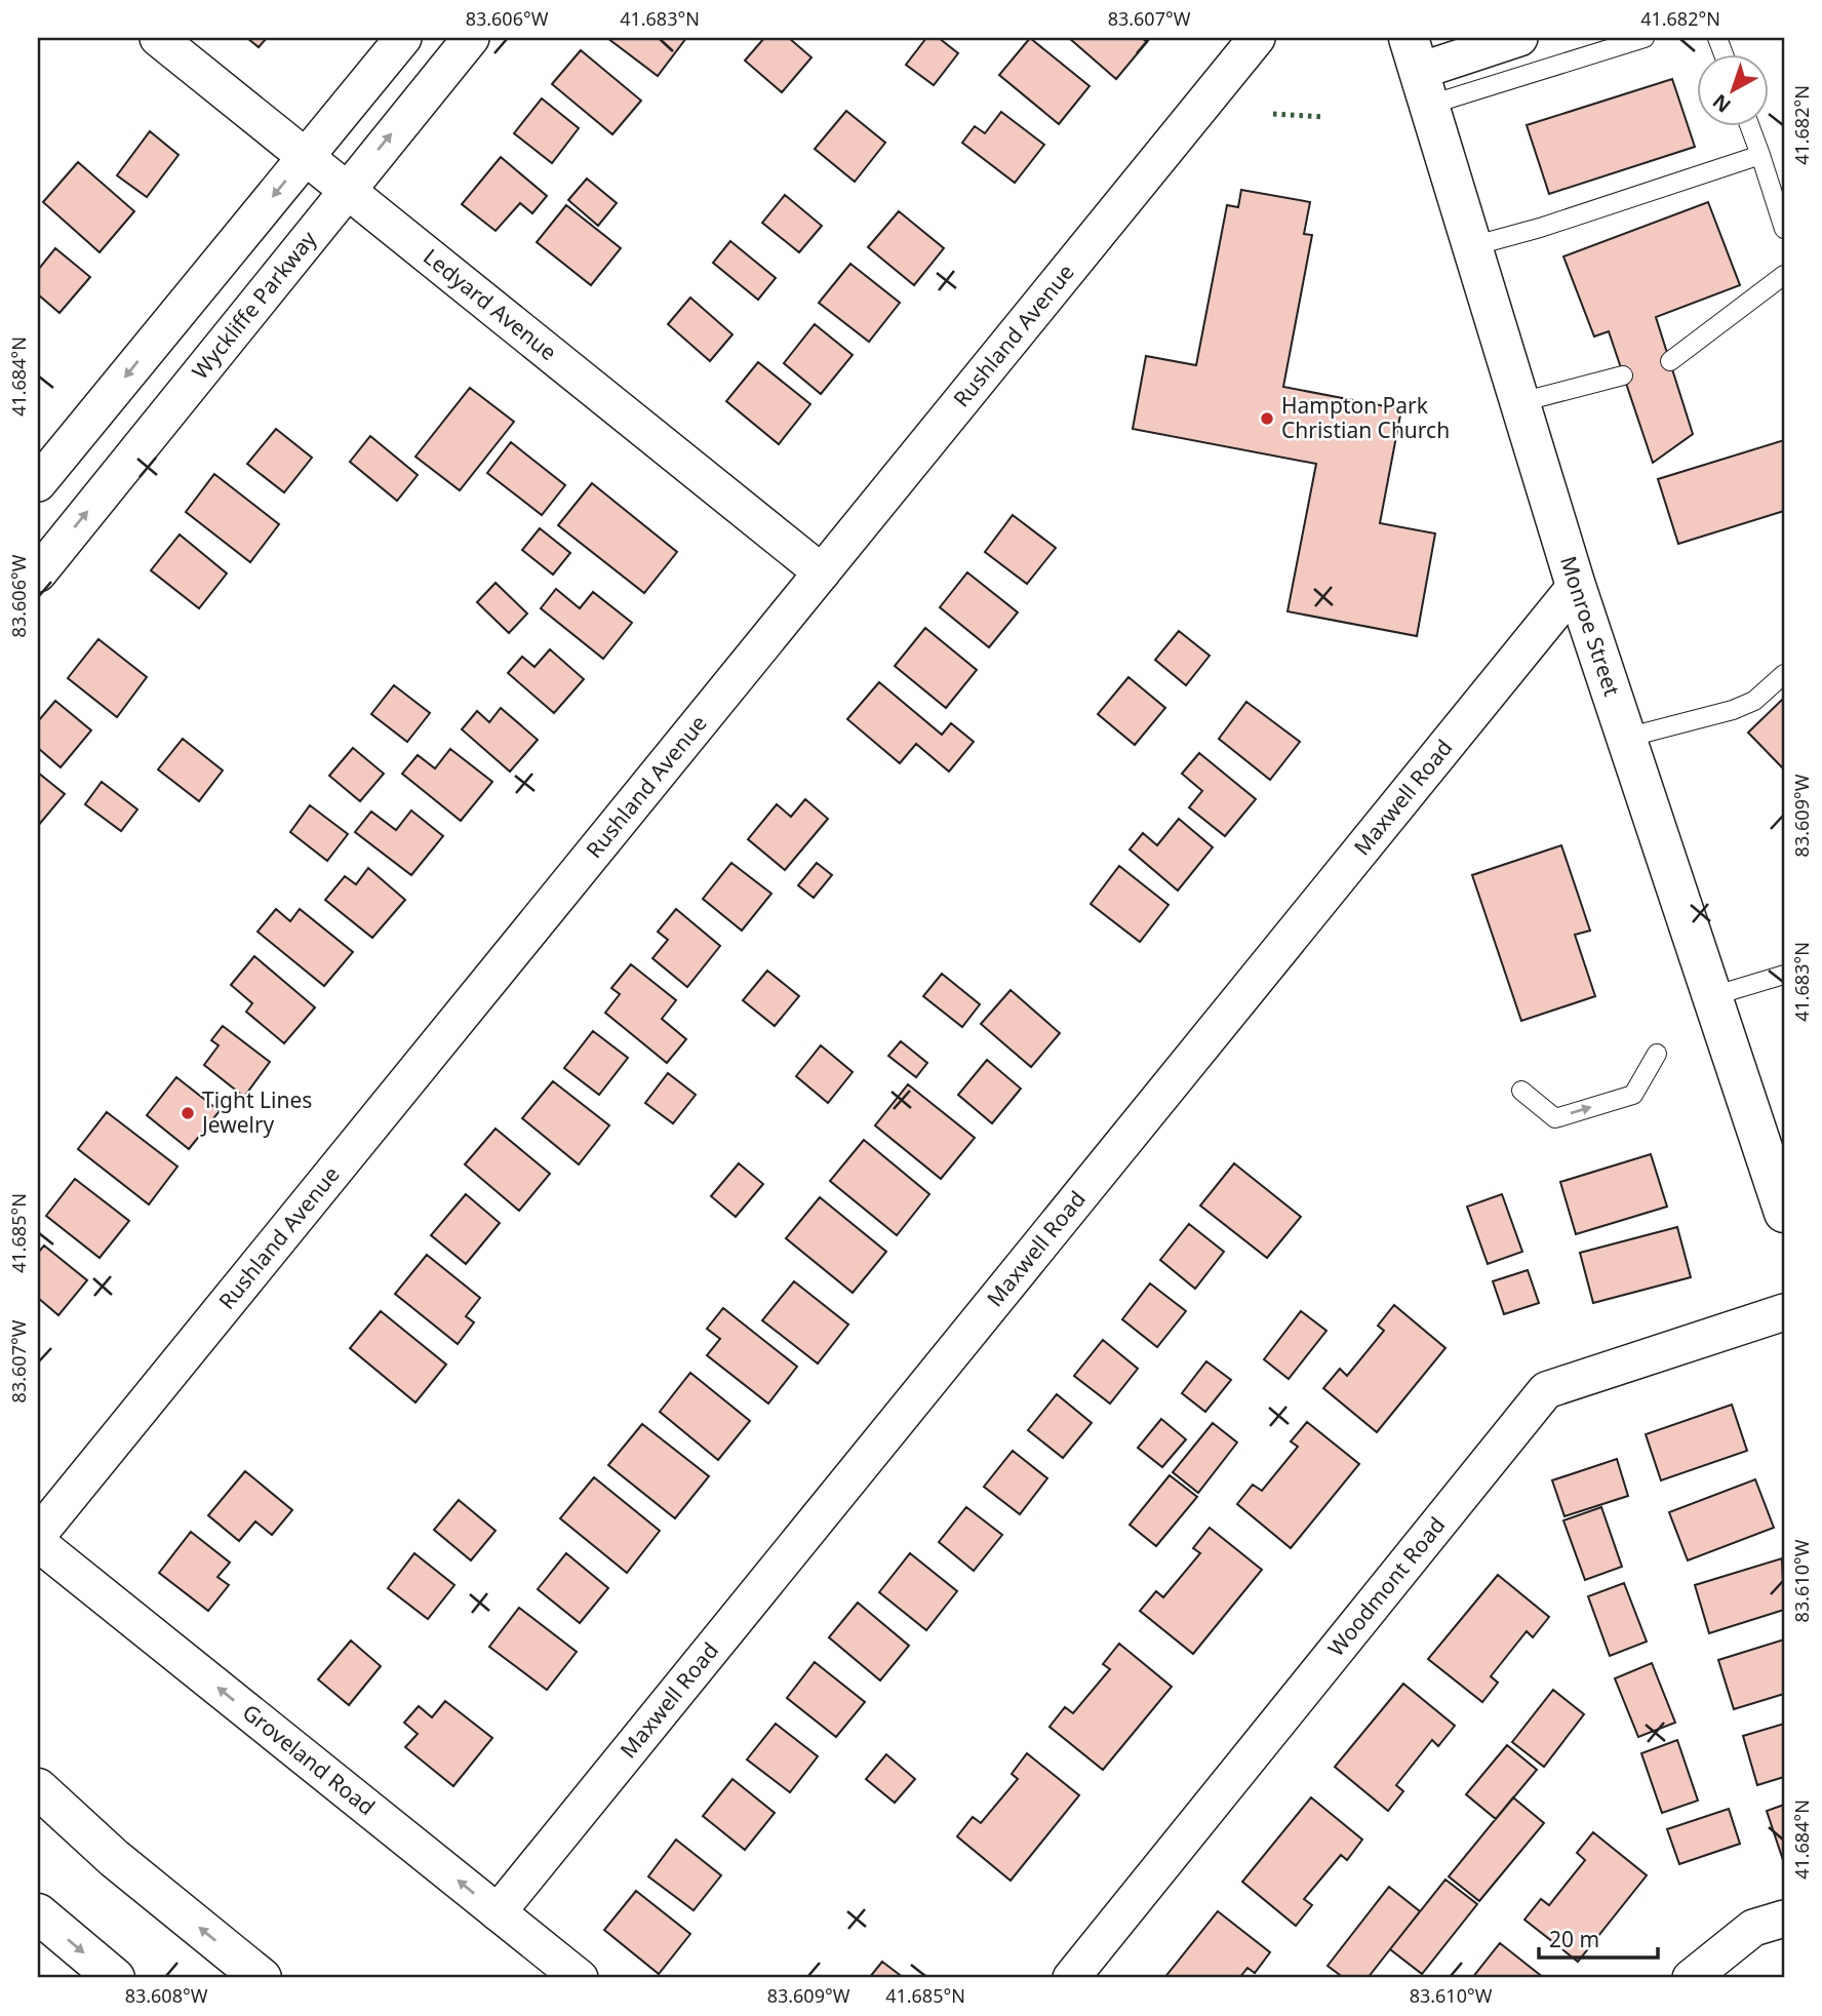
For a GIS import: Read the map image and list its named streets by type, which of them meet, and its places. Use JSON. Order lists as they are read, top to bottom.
{
  "streets": {
    "main road": ["Monroe Street"],
    "street": [
      "Ledyard Avenue",
      "Wyckliffe Parkway",
      "Rushland Avenue",
      "Maxwell Road",
      "Woodmont Road",
      "Groveland Road"
    ]
  },
  "crossings": [
    ["Ledyard Avenue", "Wyckliffe Parkway"],
    ["Ledyard Avenue", "Rushland Avenue"],
    ["Monroe Street", "Maxwell Road"],
    ["Maxwell Road", "Groveland Road"]
  ],
  "one_way": ["Groveland Road"],
  "places": ["Hampton Park Christian Church", "Tight Lines Jewelry"],
  "scale_bar": "20 m",
  "north": "bottom left",
  "coordinates": [
    "83.606°W",
    "41.683°N",
    "83.607°W",
    "41.682°N",
    "41.684°N",
    "83.609°W",
    "41.685°N",
    "83.610°W",
    "83.608°W"
  ]
}
